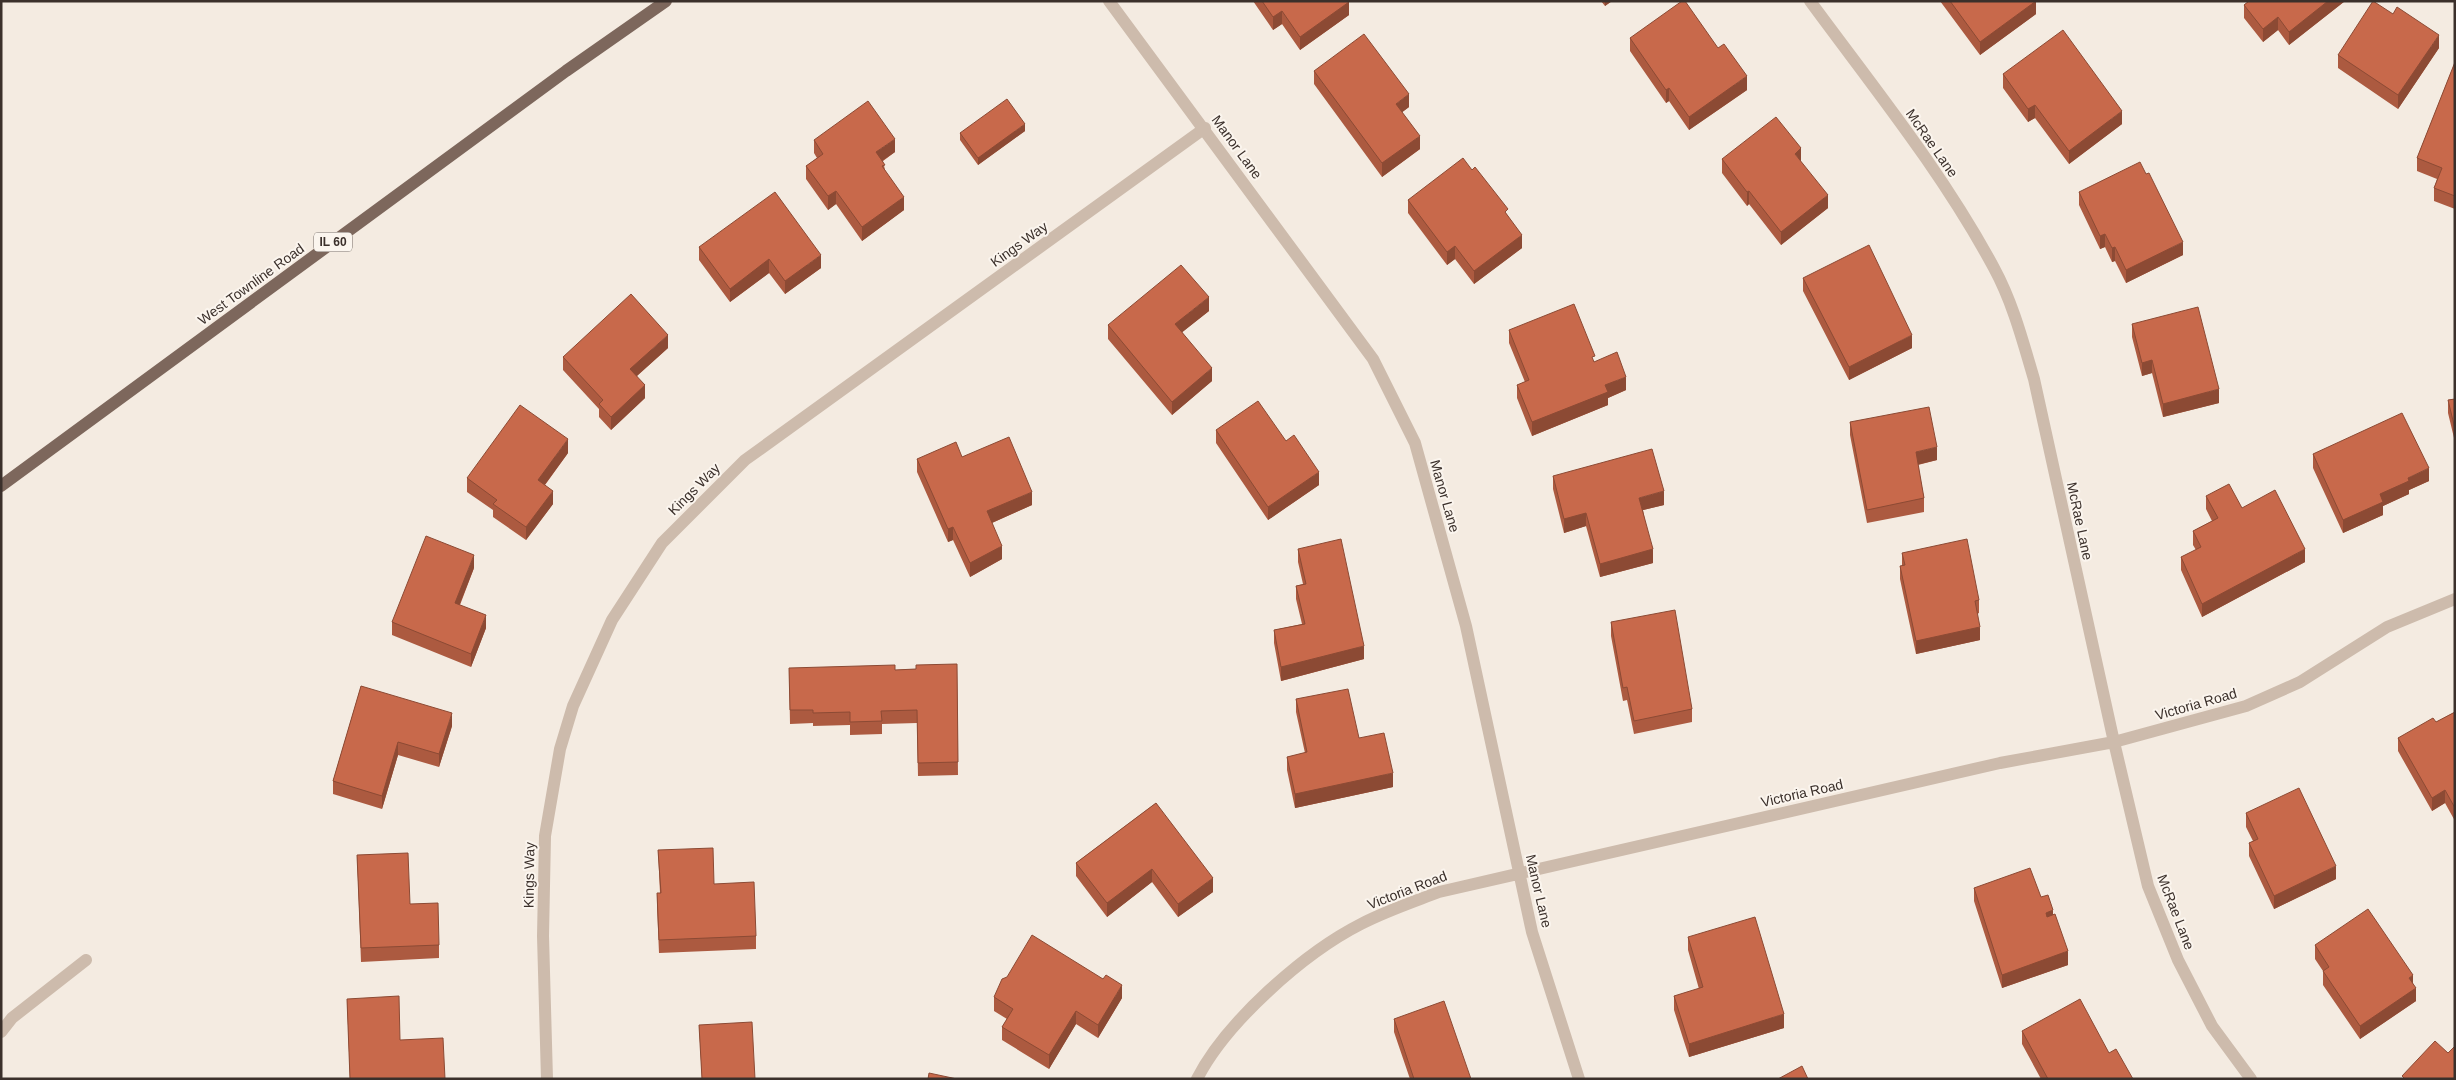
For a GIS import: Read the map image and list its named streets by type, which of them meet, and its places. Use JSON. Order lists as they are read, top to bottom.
{
  "streets": {
    "main road": ["IL 60", "West Townline Road"],
    "street": [
      "McRae Lane",
      "Manor Lane",
      "Kings Way",
      "Victoria Road"
    ]
  },
  "crossings": [
    ["McRae Lane", "Victoria Road"],
    ["Manor Lane", "Kings Way"],
    ["Manor Lane", "Victoria Road"]
  ]
}
